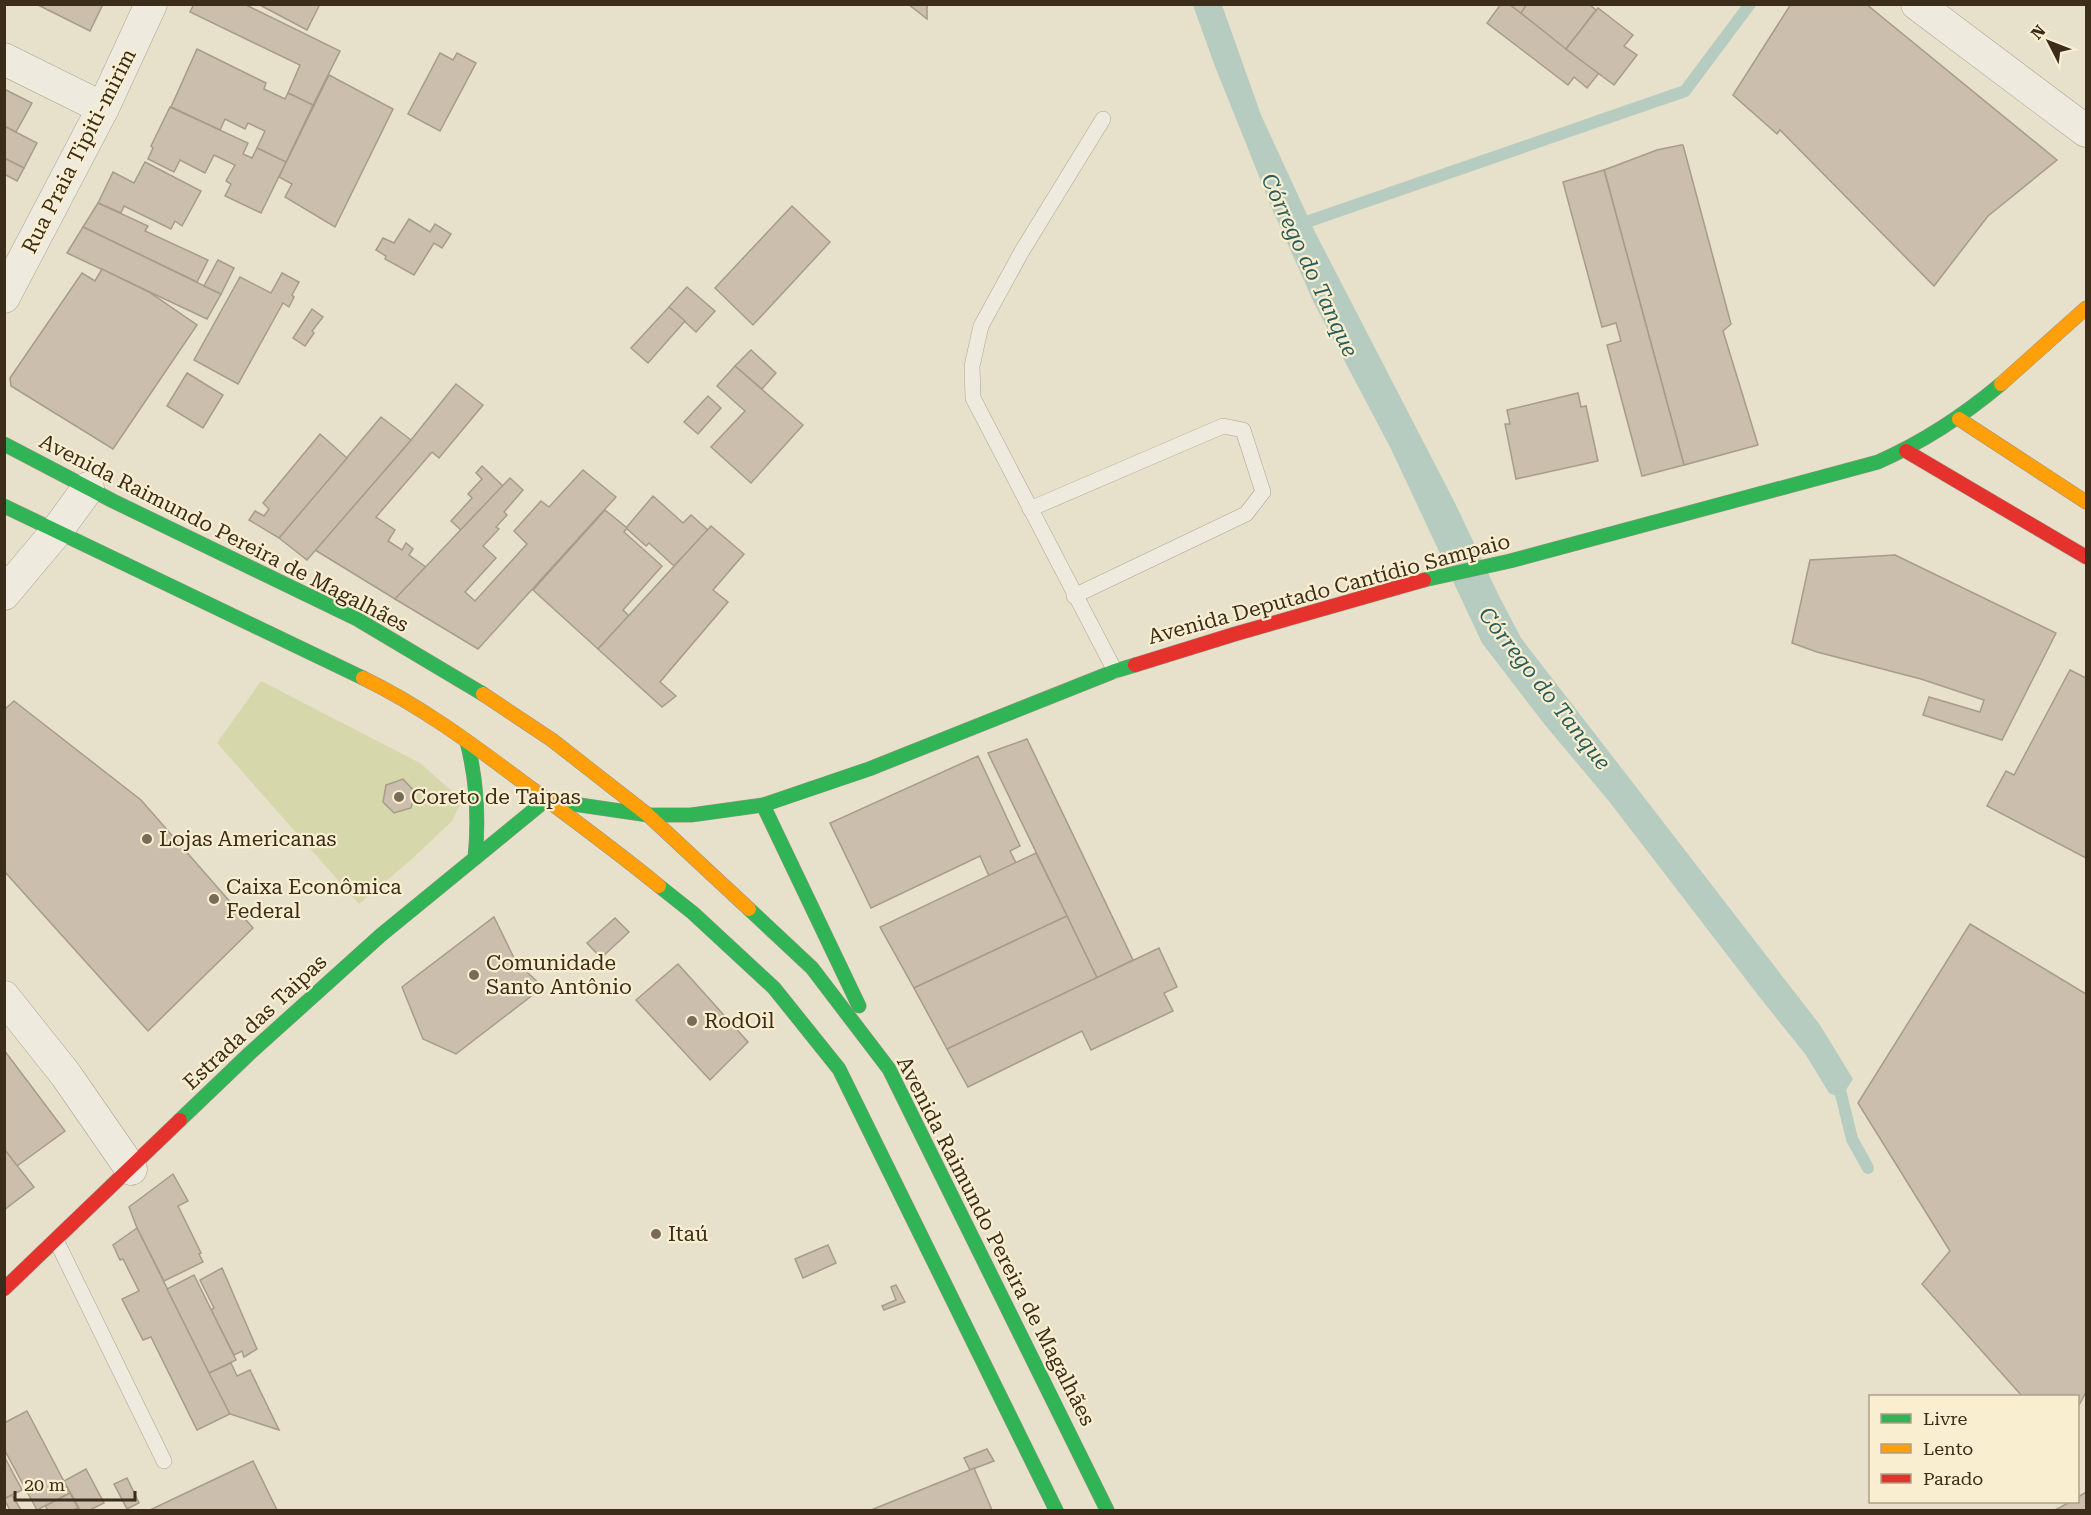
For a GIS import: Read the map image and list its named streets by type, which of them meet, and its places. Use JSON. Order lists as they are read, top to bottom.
{
  "streets": {
    "main road": ["Avenida Raimundo Pereira de Magalhães", "Avenida Deputado Cantídio Sampaio", "Estrada das Taipas"],
    "street": ["Rua Praia Tipiti-mirim"]
  },
  "crossings": [
    ["Avenida Raimundo Pereira de Magalhães", "Avenida Deputado Cantídio Sampaio"],
    ["Avenida Deputado Cantídio Sampaio", "Estrada das Taipas"]
  ],
  "water": ["Córrego do Tanque"],
  "places": [
    "Coreto de Taipas",
    "Lojas Americanas",
    "Caixa Econômica Federal",
    "Comunidade Santo Antônio",
    "RodOil",
    "Itaú"
  ],
  "legend": ["Livre", "Lento", "Parado"],
  "scale_bar": "20 m",
  "north": "top left"
}
